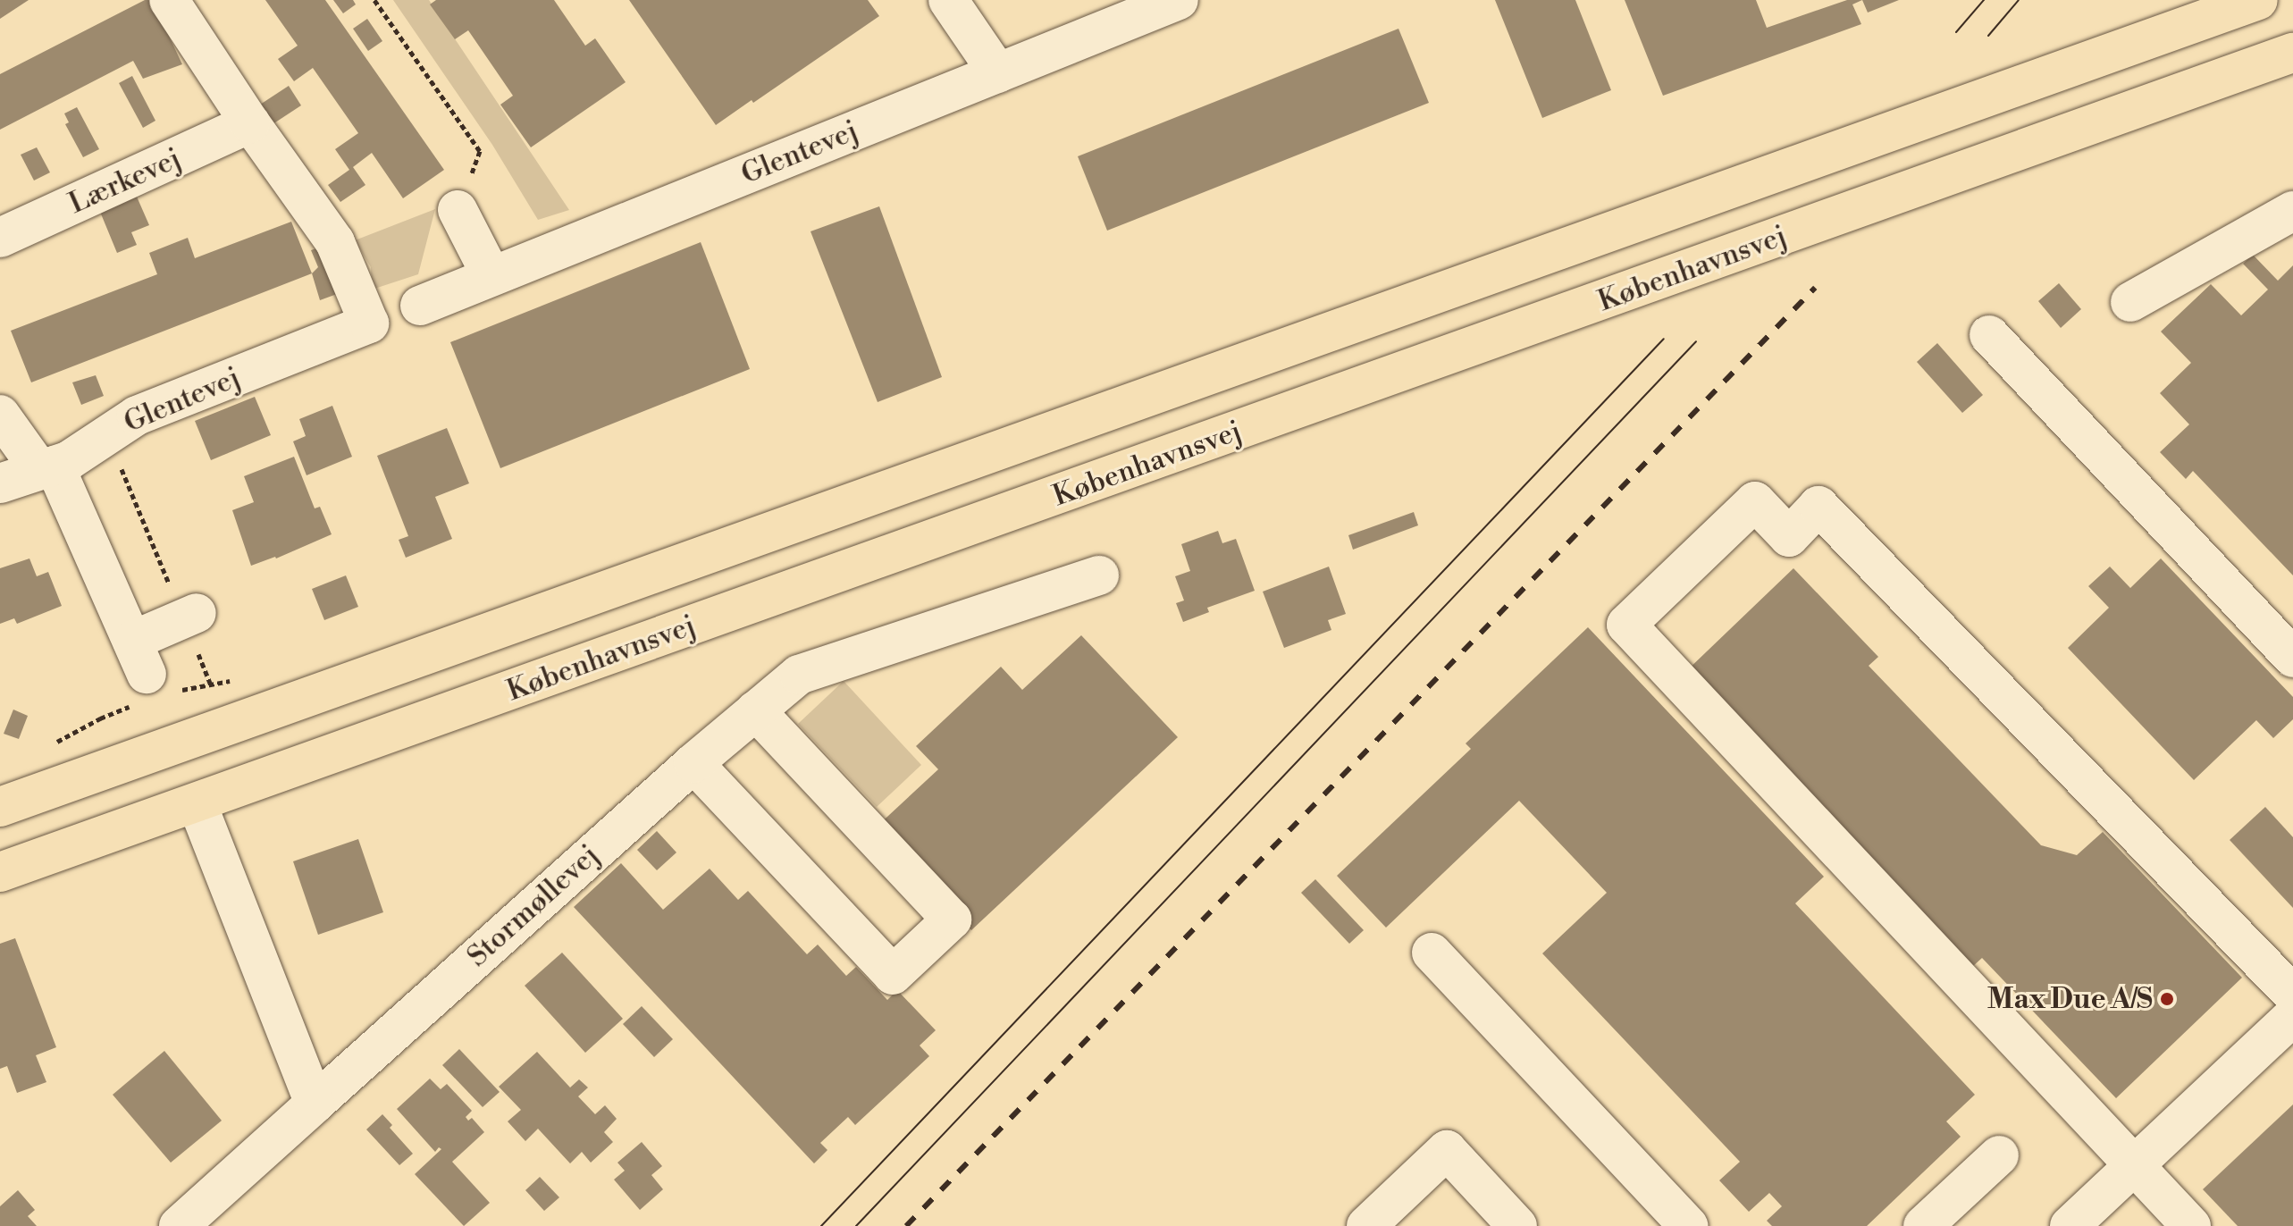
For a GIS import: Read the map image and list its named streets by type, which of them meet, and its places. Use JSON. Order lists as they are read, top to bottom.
{
  "streets": {
    "main road": ["Københavnsvej"],
    "street": ["Glentevej", "Lærkevej", "Stormøllevej"]
  },
  "crossings": [
    ["Glentevej", "Lærkevej"]
  ],
  "places": ["Max Due A/S"]
}
